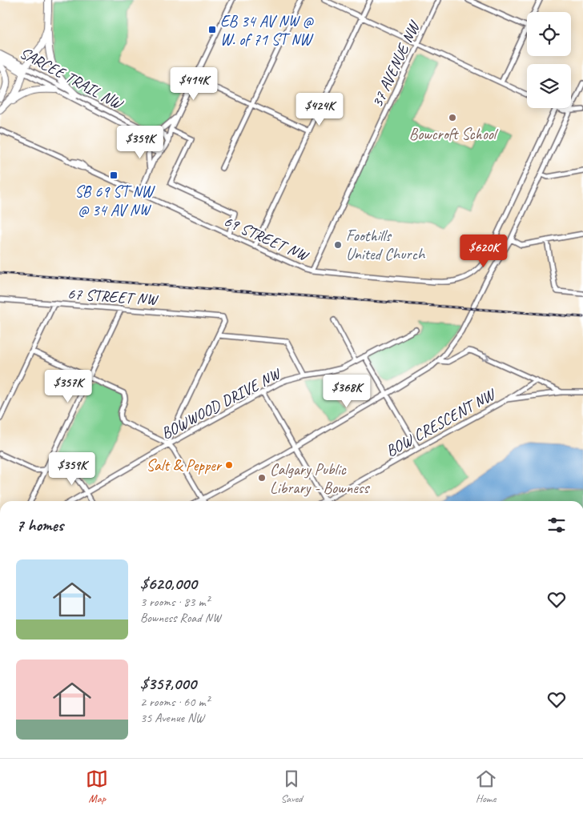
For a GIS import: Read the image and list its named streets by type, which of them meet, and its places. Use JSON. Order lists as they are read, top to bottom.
{
  "streets": {
    "highway": ["SARCEE TRAIL NW"],
    "street": [
      "37 AVENUE NW",
      "69 STREET NW",
      "67 STREET NW",
      "BOWWOOD DRIVE NW",
      "BOW CRESCENT NW"
    ]
  },
  "crossings": [
    ["37 AVENUE NW", "69 STREET NW"]
  ],
  "places": {
    "transit": ["EB 34 AV NW @ W. of 71 ST NW", "SB 69 ST NW @ 34 AV NW"],
    "other": [
      "Bowcroft School",
      "Foothills United Church",
      "Salt & Pepper",
      "Calgary Public Library - Bowness"
    ]
  },
  "page": {
    "price": [
      "$414K",
      "$424K",
      "$359K",
      "$620K",
      "$357K",
      "$368K",
      "$359K"
    ],
    "heading": "7 homes",
    "list": [
      {
        "name": "$620,000",
        "note": "3 rooms · 83 m² · Bowness Road NW"
      },
      {
        "name": "$357,000",
        "note": "2 rooms · 60 m² · 35 Avenue NW"
      }
    ],
    "tabs": ["Map", "Saved", "Home"]
  }
}
